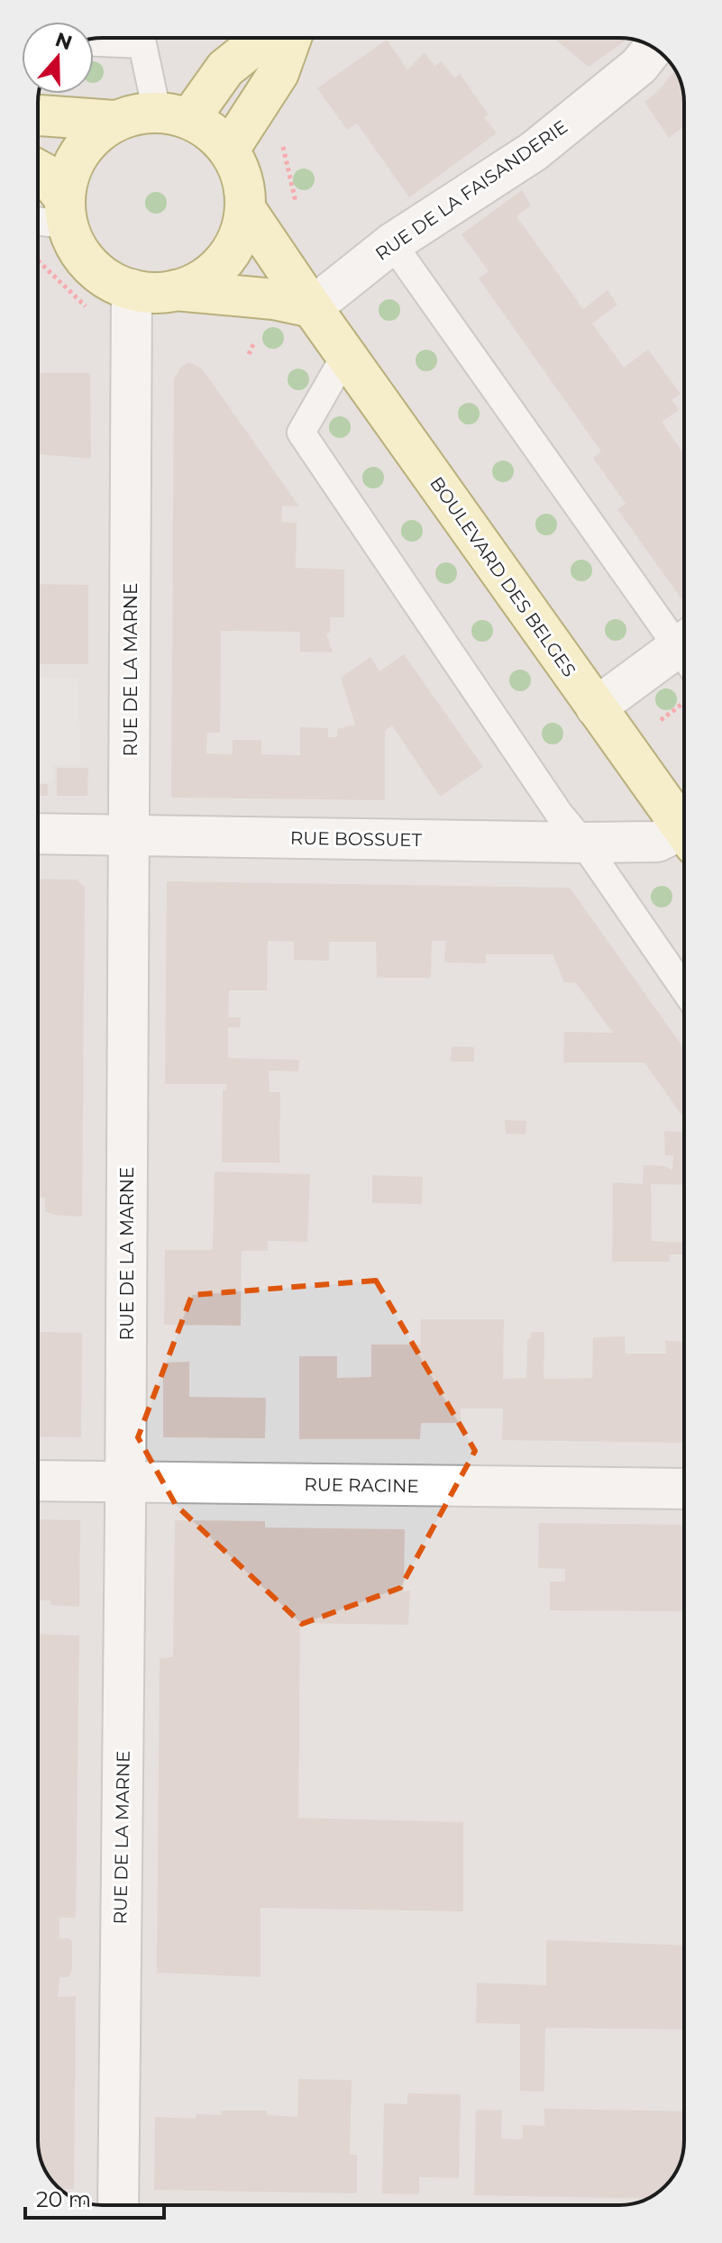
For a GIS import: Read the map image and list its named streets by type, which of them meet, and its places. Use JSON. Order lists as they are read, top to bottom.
{
  "streets": {
    "main road": ["BOULEVARD DES BELGES"],
    "street": [
      "RUE DE LA FAISANDERIE",
      "RUE DE LA MARNE",
      "RUE BOSSUET",
      "RUE RACINE"
    ]
  },
  "crossings": [
    ["RUE DE LA FAISANDERIE", "BOULEVARD DES BELGES"],
    ["BOULEVARD DES BELGES", "RUE DE LA MARNE"],
    ["RUE DE LA MARNE", "RUE BOSSUET"],
    ["RUE DE LA MARNE", "RUE RACINE"]
  ],
  "scale_bar": "20 m",
  "north": "top"
}
